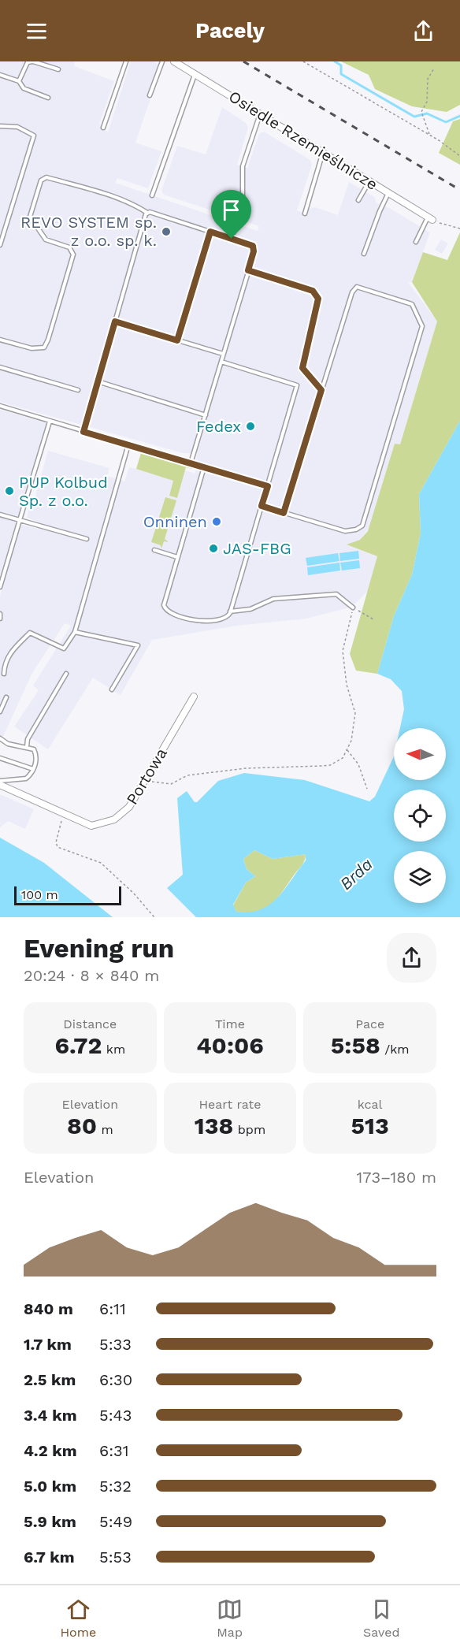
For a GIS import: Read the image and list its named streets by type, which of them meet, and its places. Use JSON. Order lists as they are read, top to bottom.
{
  "streets": {
    "street": ["Osiedle Rzemieślnicze", "Portowa"]
  },
  "water": ["Brda"],
  "places": [
    "REVO SYSTEM sp. z o.o. sp. k.",
    "Fedex",
    "PUP Kolbud Sp. z o.o.",
    "Onninen",
    "JAS-FBG"
  ],
  "scale_bar": "100 m",
  "north": "left",
  "page": {
    "header": "Pacely",
    "scale": "100 m",
    "heading": ["Evening run", "20:24 · 8 × 840 m"],
    "stats": [
      ["Distance", "6.72 km"],
      ["Time", "40:06"],
      ["Pace", "5:58 /km"],
      ["Elevation", "80 m"],
      ["Heart rate", "138 bpm"],
      ["kcal", "513"]
    ],
    "chart": ["Elevation", "173–180 m"],
    "list": [
      {
        "name": "840 m",
        "note": "6:11"
      },
      {
        "name": "1.7 km",
        "note": "5:33"
      },
      {
        "name": "2.5 km",
        "note": "6:30"
      },
      {
        "name": "3.4 km",
        "note": "5:43"
      },
      {
        "name": "4.2 km",
        "note": "6:31"
      },
      {
        "name": "5.0 km",
        "note": "5:32"
      },
      {
        "name": "5.9 km",
        "note": "5:49"
      },
      {
        "name": "6.7 km",
        "note": "5:53"
      }
    ],
    "tabs": ["Home", "Map", "Saved"]
  }
}
